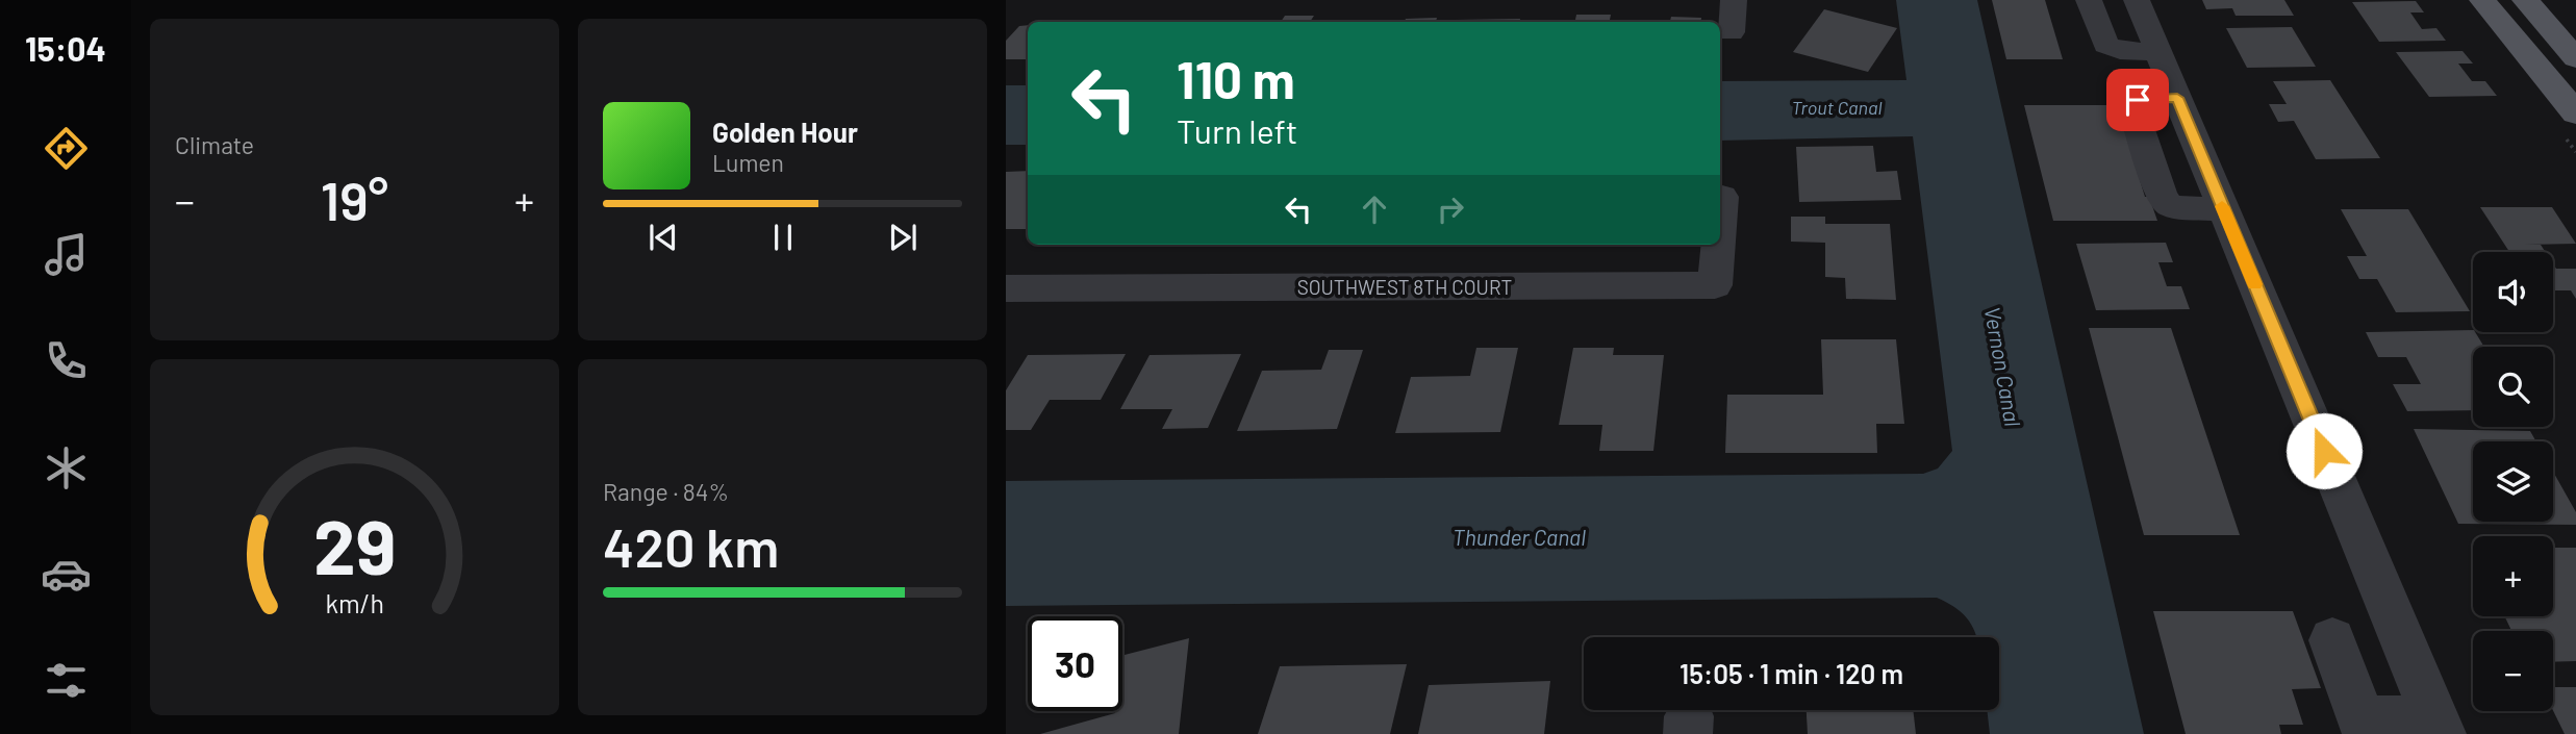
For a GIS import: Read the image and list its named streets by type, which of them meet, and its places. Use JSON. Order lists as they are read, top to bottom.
{
  "streets": {
    "street": ["SOUTHWEST 8TH COURT"]
  },
  "water": ["Trout Canal", "Vernon Canal", "Thunder Canal"],
  "page": {
    "tabs": "15:04",
    "tile": [
      "Climate",
      ["Range · 84%", "420 km"]
    ],
    "turn": ["110 m", "Turn left"],
    "song": ["Golden Hour", "Lumen"],
    "heat": ["−", "19°", "+"],
    "map_buttons": ["+", "−"],
    "limit": "30",
    "trip": "15:05 · 1 min · 120 m",
    "gauge": ["29", "km/h"]
  }
}
